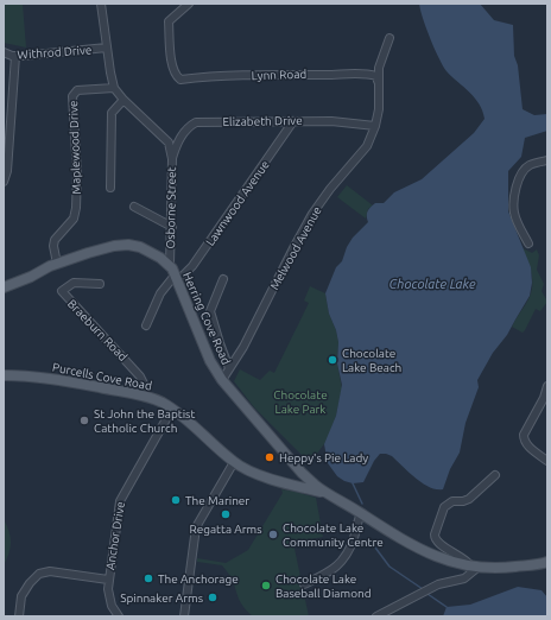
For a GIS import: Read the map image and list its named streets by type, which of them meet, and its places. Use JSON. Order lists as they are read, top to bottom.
{
  "streets": {
    "main road": ["Herring Cove Road", "Purcells Cove Road"],
    "street": [
      "Withrod Drive",
      "Lynn Road",
      "Elizabeth Drive",
      "Maplewood Drive",
      "Lawnwood Avenue",
      "Osborne Street",
      "Melwood Avenue",
      "Braeburn Road",
      "Anchor Drive"
    ]
  },
  "crossings": [
    ["Withrod Drive", "Osborne Street"],
    ["Lynn Road", "Melwood Avenue"],
    ["Elizabeth Drive", "Lawnwood Avenue"],
    ["Elizabeth Drive", "Osborne Street"],
    ["Elizabeth Drive", "Melwood Avenue"],
    ["Maplewood Drive", "Osborne Street"],
    ["Maplewood Drive", "Herring Cove Road"],
    ["Lawnwood Avenue", "Herring Cove Road"],
    ["Osborne Street", "Herring Cove Road"],
    ["Melwood Avenue", "Herring Cove Road"],
    ["Herring Cove Road", "Purcells Cove Road"],
    ["Braeburn Road", "Purcells Cove Road"],
    ["Purcells Cove Road", "Anchor Drive"]
  ],
  "water": ["Chocolate Lake"],
  "parks": ["Chocolate Lake Park"],
  "places": [
    "Chocolate Lake Beach",
    "St John the Baptist Catholic Church",
    "Heppy's Pie Lady",
    "The Mariner",
    "Regatta Arms",
    "Chocolate Lake Community Centre",
    "The Anchorage",
    "Chocolate Lake Baseball Diamond",
    "Spinnaker Arms"
  ]
}
